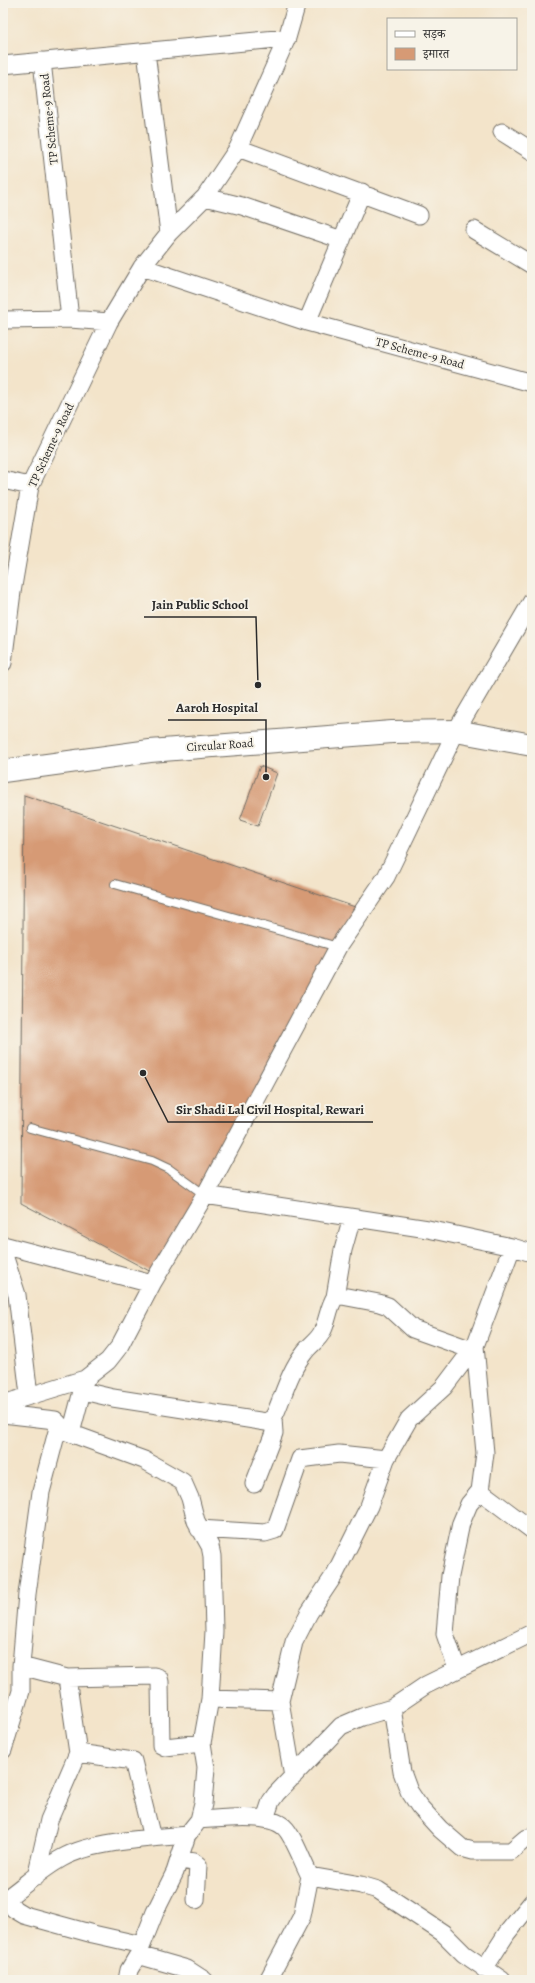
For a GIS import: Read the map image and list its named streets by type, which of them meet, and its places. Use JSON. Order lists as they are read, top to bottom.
{
  "streets": {
    "main road": ["Circular Road"],
    "street": ["TP Scheme-9 Road"]
  },
  "places": ["Jain Public School", "Aaroh Hospital", "Sir Shadi Lal Civil Hospital, Rewari"],
  "legend": ["सड़क", "इमारत"]
}
